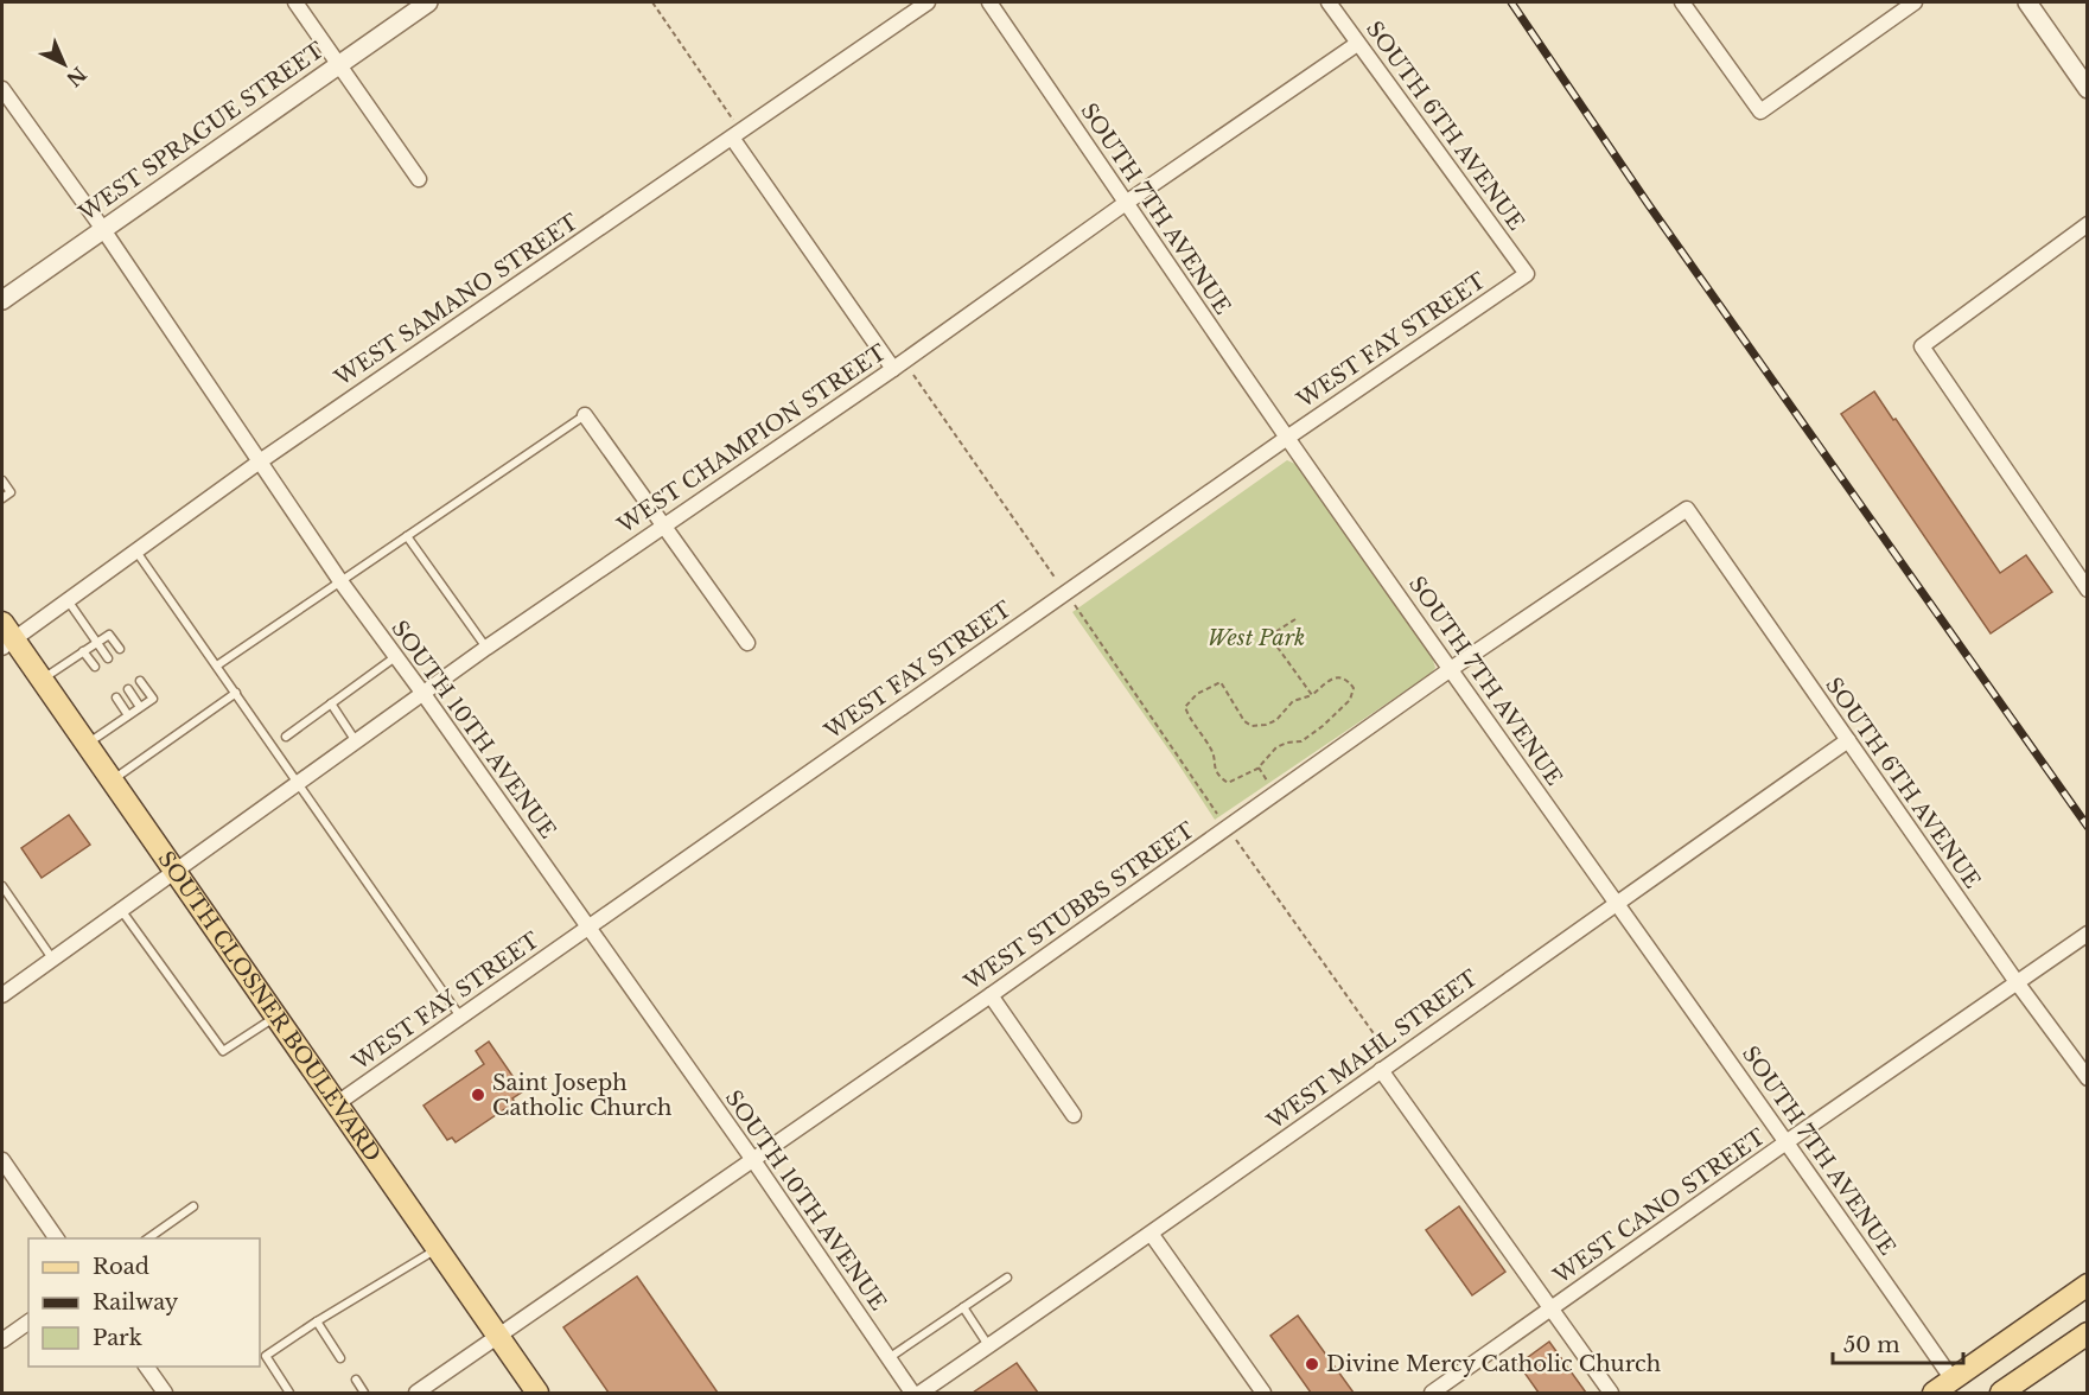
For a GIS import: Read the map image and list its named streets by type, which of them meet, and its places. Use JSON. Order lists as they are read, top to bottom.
{
  "streets": {
    "main road": ["SOUTH CLOSNER BOULEVARD"],
    "street": [
      "SOUTH 6TH AVENUE",
      "WEST SPRAGUE STREET",
      "SOUTH 7TH AVENUE",
      "WEST SAMANO STREET",
      "WEST FAY STREET",
      "WEST CHAMPION STREET",
      "SOUTH 10TH AVENUE",
      "WEST STUBBS STREET",
      "WEST MAHL STREET",
      "WEST CANO STREET"
    ]
  },
  "crossings": [
    ["SOUTH 6TH AVENUE", "WEST FAY STREET"],
    ["SOUTH 6TH AVENUE", "WEST CHAMPION STREET"],
    ["SOUTH 6TH AVENUE", "WEST STUBBS STREET"],
    ["SOUTH 6TH AVENUE", "WEST MAHL STREET"],
    ["SOUTH 6TH AVENUE", "WEST CANO STREET"],
    ["WEST SPRAGUE STREET", "SOUTH 10TH AVENUE"],
    ["SOUTH 7TH AVENUE", "WEST FAY STREET"],
    ["SOUTH 7TH AVENUE", "WEST CHAMPION STREET"],
    ["SOUTH 7TH AVENUE", "WEST STUBBS STREET"],
    ["SOUTH 7TH AVENUE", "WEST MAHL STREET"],
    ["SOUTH 7TH AVENUE", "WEST CANO STREET"],
    ["WEST SAMANO STREET", "SOUTH 10TH AVENUE"],
    ["WEST SAMANO STREET", "SOUTH CLOSNER BOULEVARD"],
    ["WEST FAY STREET", "SOUTH 10TH AVENUE"],
    ["WEST FAY STREET", "SOUTH CLOSNER BOULEVARD"],
    ["WEST CHAMPION STREET", "SOUTH 10TH AVENUE"],
    ["WEST CHAMPION STREET", "SOUTH CLOSNER BOULEVARD"],
    ["SOUTH 10TH AVENUE", "WEST STUBBS STREET"],
    ["WEST STUBBS STREET", "SOUTH CLOSNER BOULEVARD"]
  ],
  "parks": ["West Park"],
  "places": ["Saint Joseph Catholic Church", "Divine Mercy Catholic Church"],
  "legend": ["Road", "Railway", "Park"],
  "scale_bar": "50 m",
  "north": "bottom right"
}
